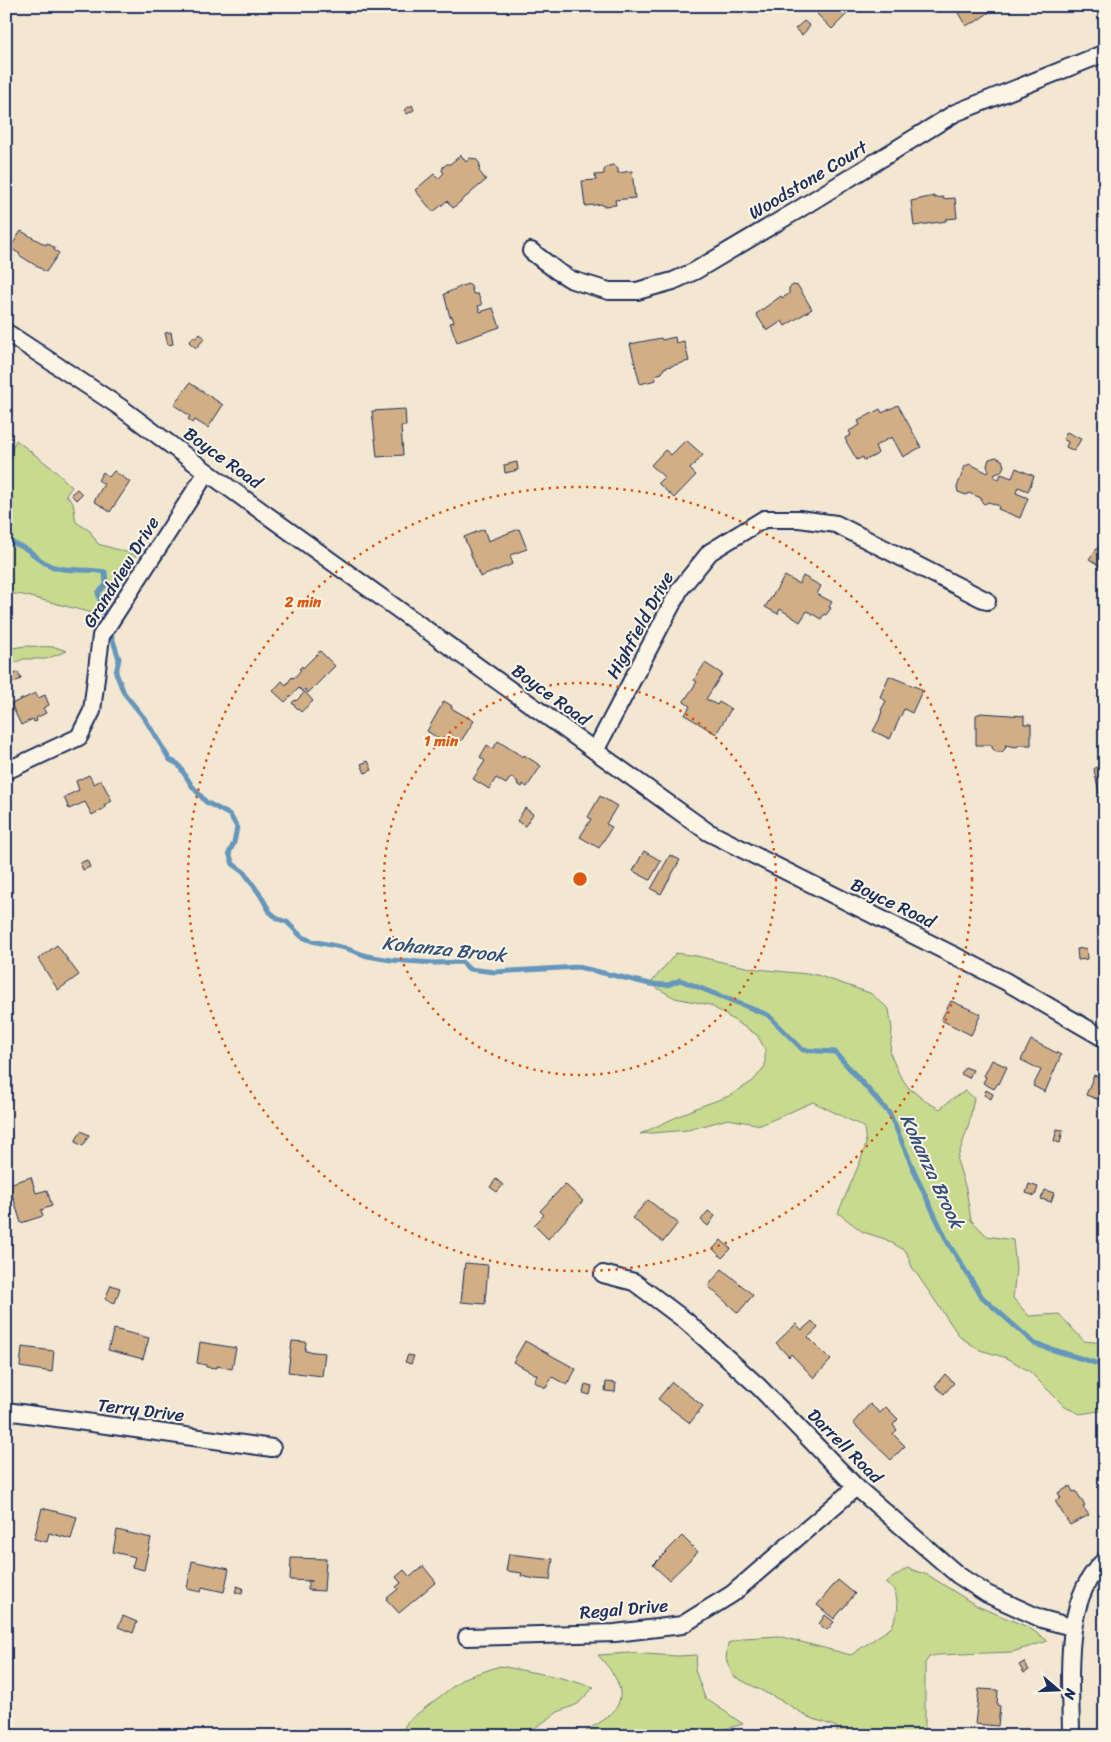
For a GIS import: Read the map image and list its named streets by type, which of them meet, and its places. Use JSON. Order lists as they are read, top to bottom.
{
  "streets": {
    "street": [
      "Woodstone Court",
      "Boyce Road",
      "Grandview Drive",
      "Highfield Drive",
      "Terry Drive",
      "Darrell Road",
      "Regal Drive"
    ]
  },
  "crossings": [
    ["Boyce Road", "Grandview Drive"],
    ["Boyce Road", "Highfield Drive"],
    ["Darrell Road", "Regal Drive"]
  ],
  "water": ["Kohanza Brook"],
  "north": "right",
  "rings": ["2 min", "1 min"]
}
